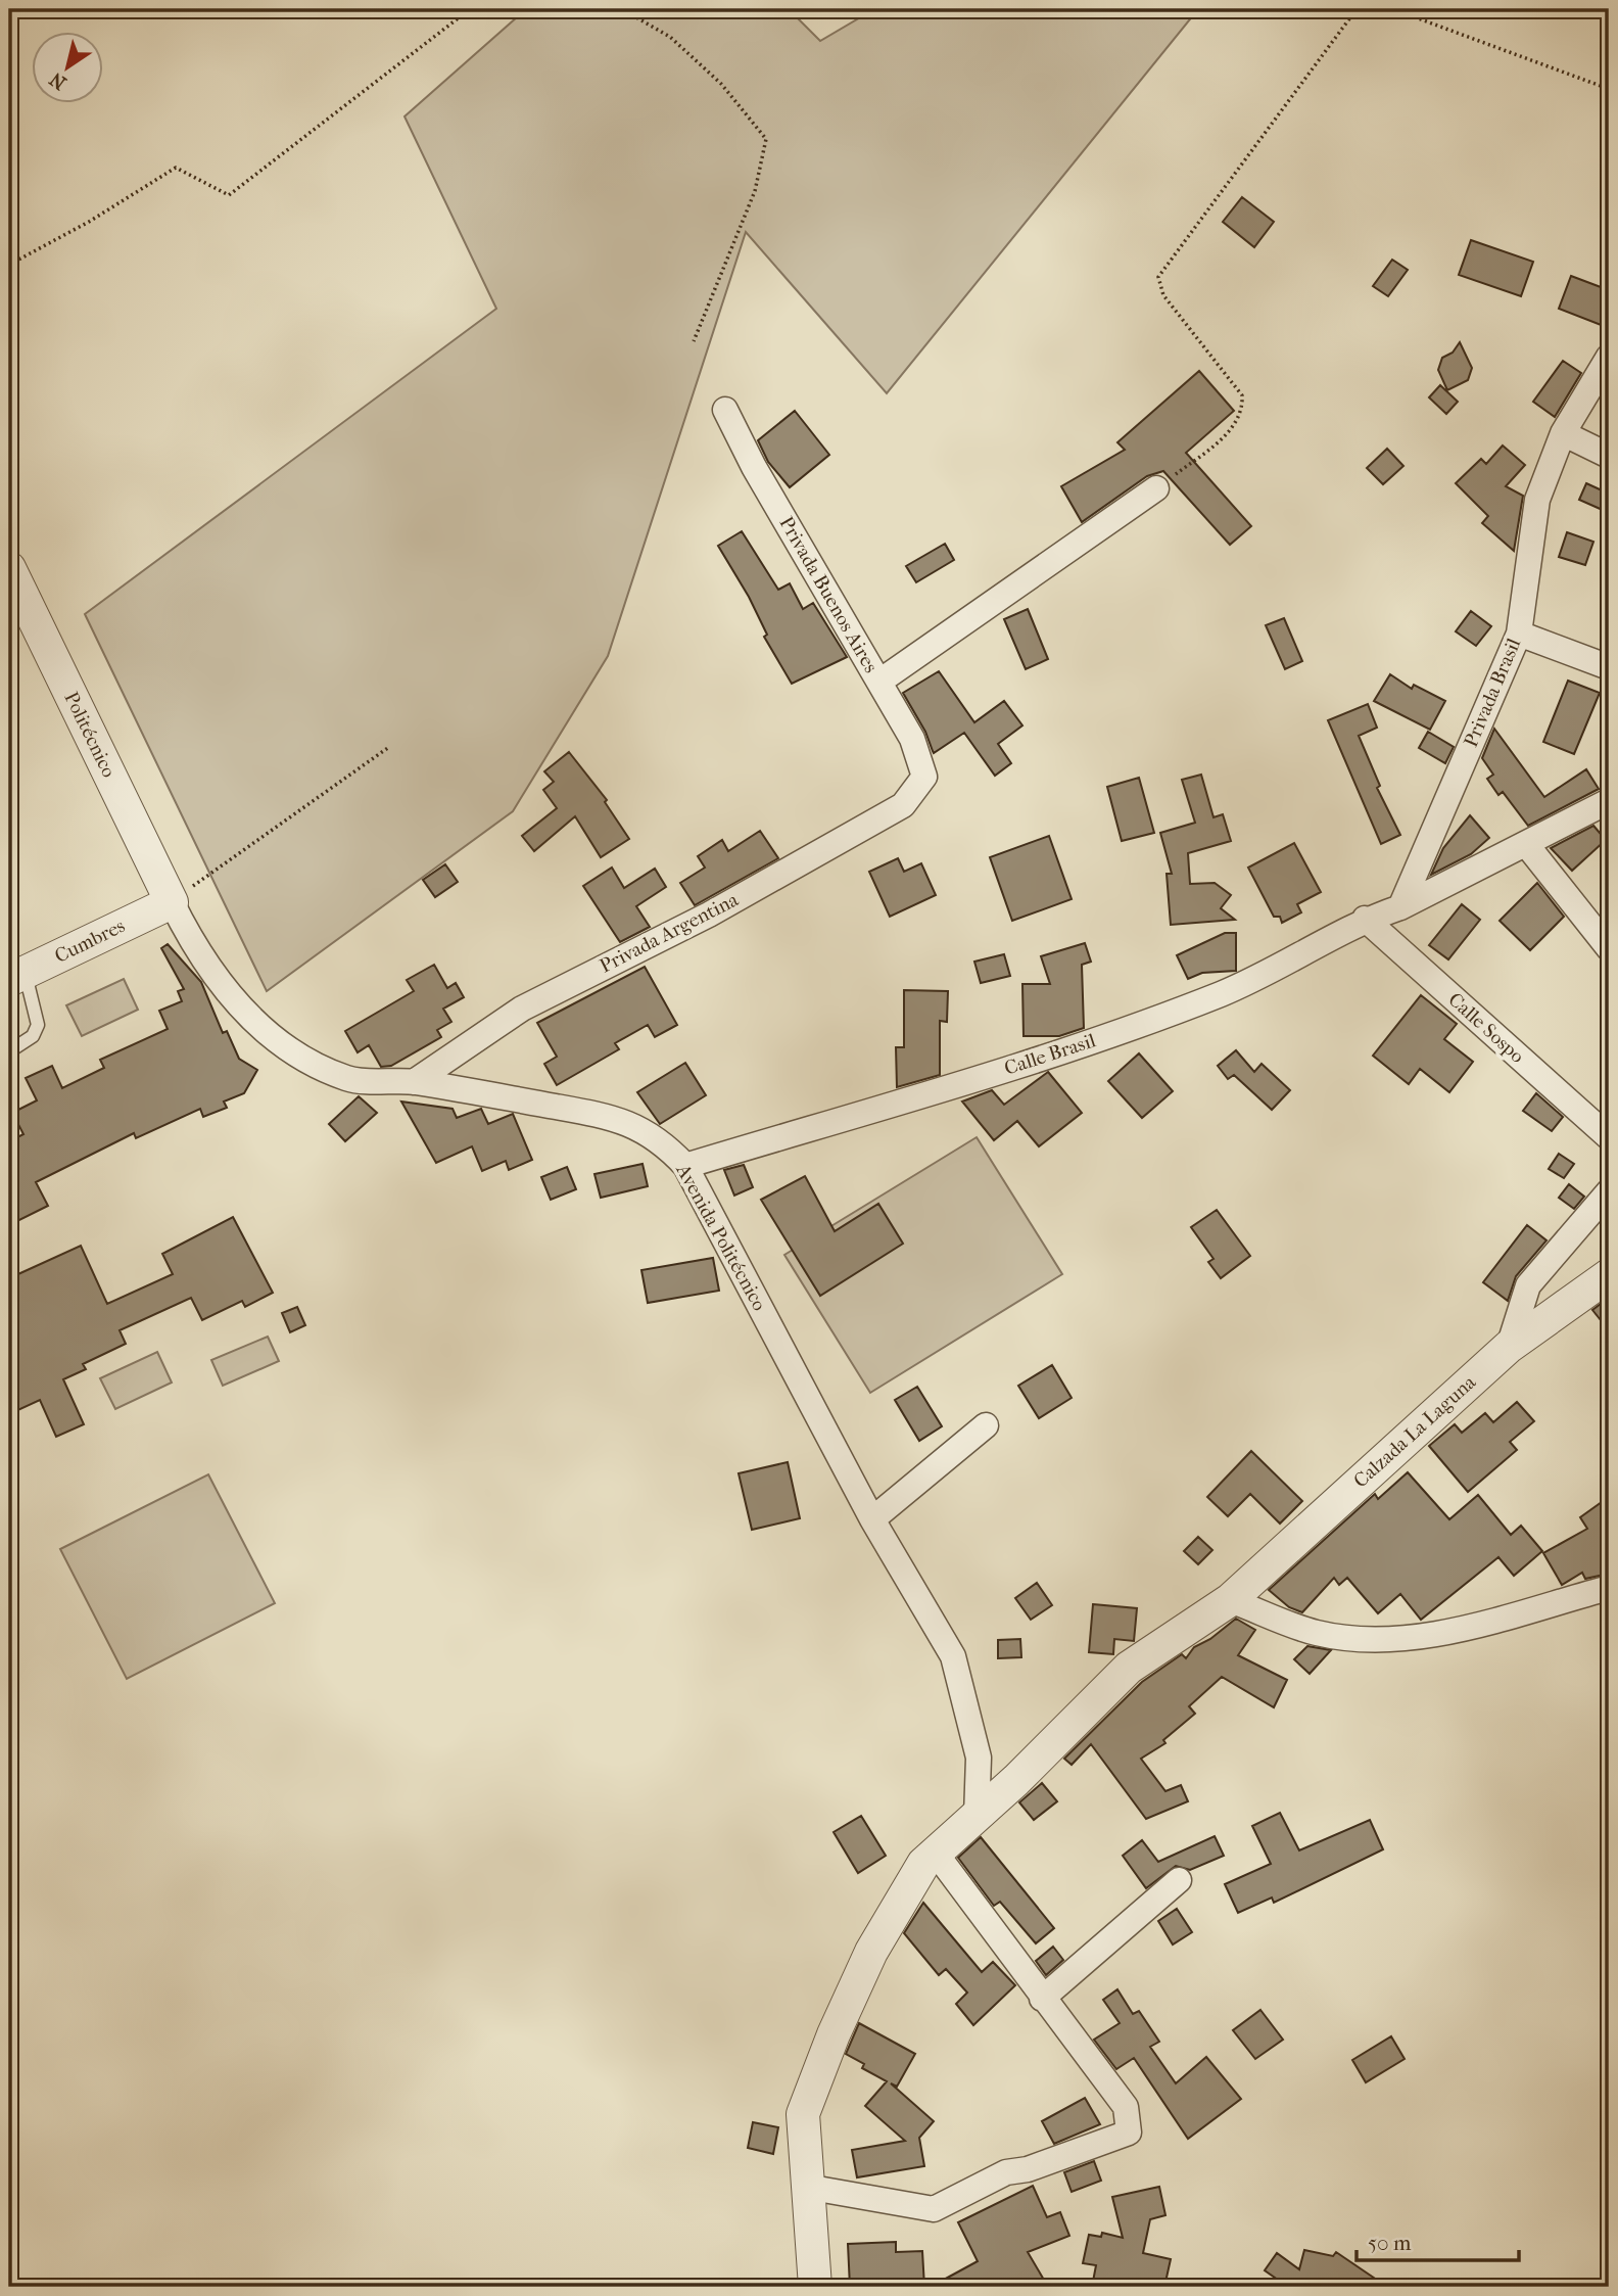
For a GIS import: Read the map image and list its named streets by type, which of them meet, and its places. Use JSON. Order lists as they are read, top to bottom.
{
  "streets": {
    "street": [
      "Privada Buenos Aires",
      "Privada Brasil",
      "Politécnico",
      "Privada Argentina",
      "Cumbres",
      "Calle Sospo",
      "Calle Brasil",
      "Avenida Politécnico",
      "Calzada La Laguna"
    ]
  },
  "crossings": [
    ["Privada Buenos Aires", "Privada Argentina"],
    ["Privada Brasil", "Calle Brasil"],
    ["Politécnico", "Cumbres"],
    ["Politécnico", "Avenida Politécnico"],
    ["Privada Argentina", "Avenida Politécnico"],
    ["Cumbres", "Avenida Politécnico"],
    ["Calle Sospo", "Calle Brasil"],
    ["Calle Brasil", "Avenida Politécnico"],
    ["Avenida Politécnico", "Calzada La Laguna"]
  ],
  "scale_bar": "50 m",
  "north": "bottom left"
}
